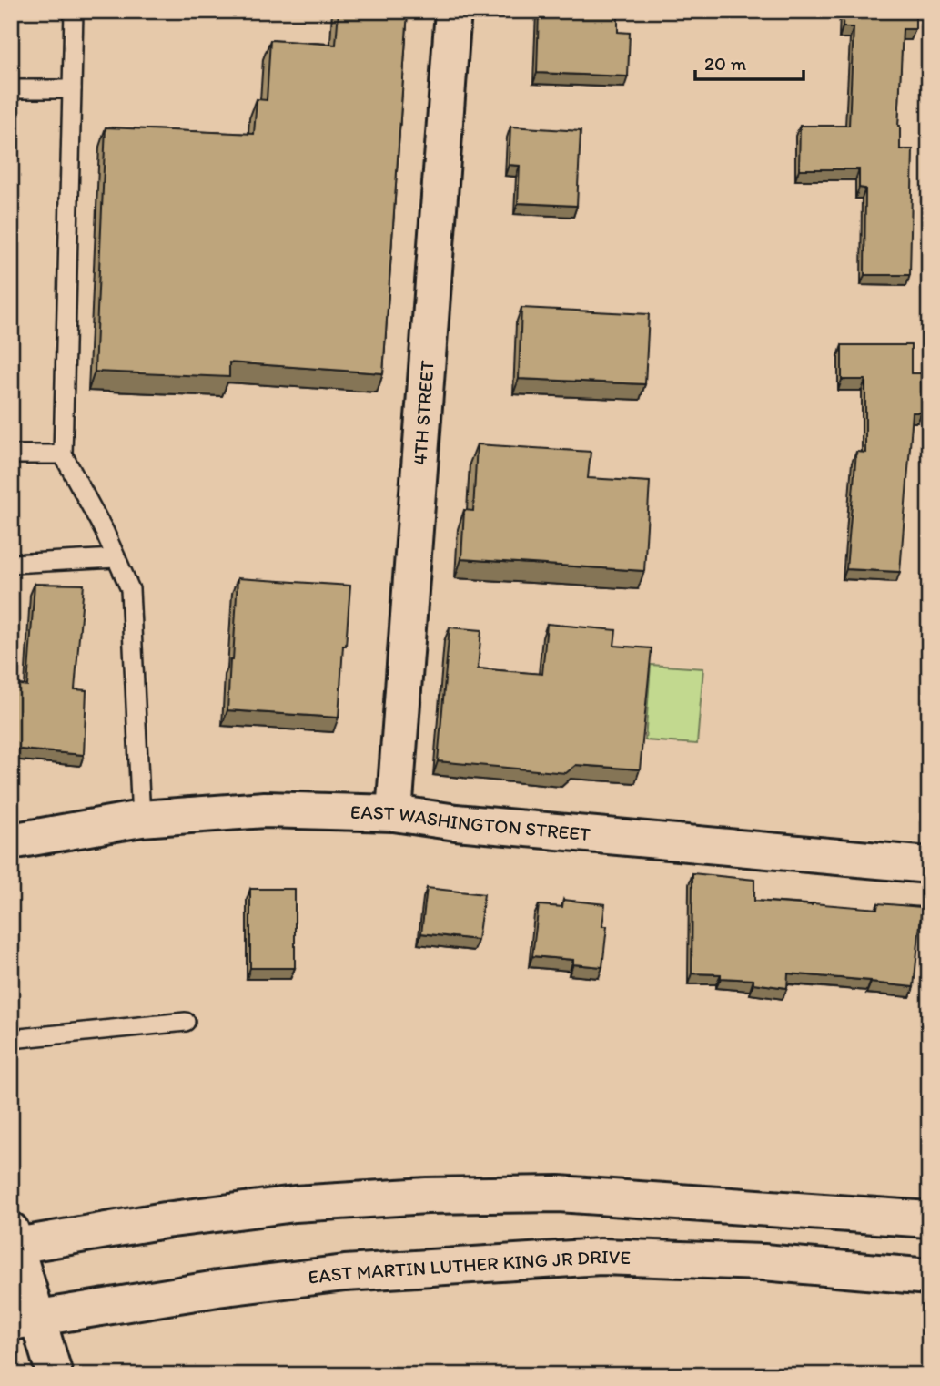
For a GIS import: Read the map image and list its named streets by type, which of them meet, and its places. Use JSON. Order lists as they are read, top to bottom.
{
  "streets": {
    "main road": ["4TH STREET", "EAST WASHINGTON STREET", "EAST MARTIN LUTHER KING JR DRIVE"]
  },
  "crossings": [
    ["4TH STREET", "EAST WASHINGTON STREET"]
  ],
  "scale_bar": "20 m"
}
